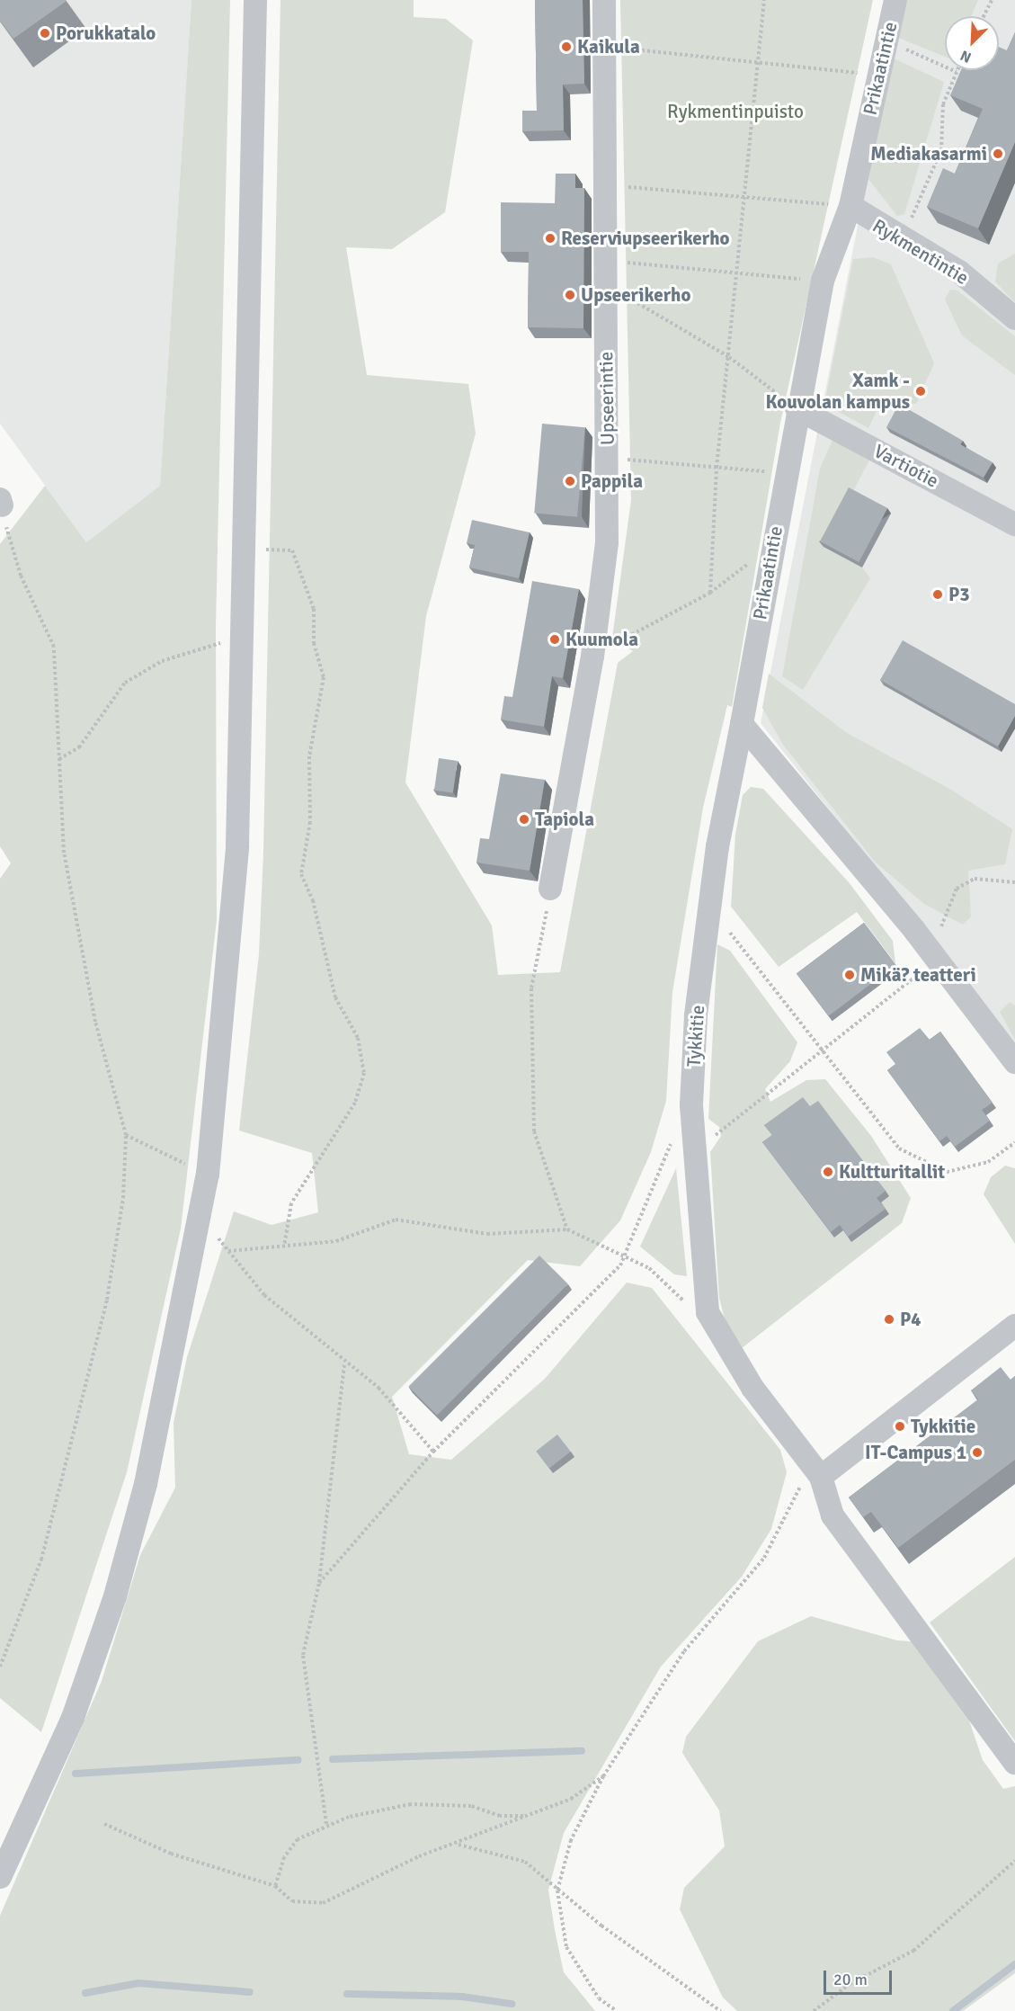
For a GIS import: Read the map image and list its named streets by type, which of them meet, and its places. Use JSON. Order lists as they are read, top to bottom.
{
  "streets": {
    "street": [
      "Prikaatintie",
      "Rykmentintie",
      "Upseerintie",
      "Vartiotie",
      "Tykkitie"
    ]
  },
  "crossings": [
    ["Prikaatintie", "Rykmentintie"],
    ["Prikaatintie", "Vartiotie"],
    ["Prikaatintie", "Tykkitie"]
  ],
  "parks": ["Rykmentinpuisto"],
  "places": [
    "Porukkatalo",
    "Kaikula",
    "Mediakasarmi",
    "Reserviupseerikerho",
    "Upseerikerho",
    "Xamk - Kouvolan kampus",
    "Pappila",
    "P3",
    "Kuumola",
    "Tapiola",
    "Mikä? teatteri",
    "Kultturitallit",
    "P4",
    "Tykkitie",
    "IT-Campus 1"
  ],
  "scale_bar": "20 m",
  "north": "bottom left"
}
